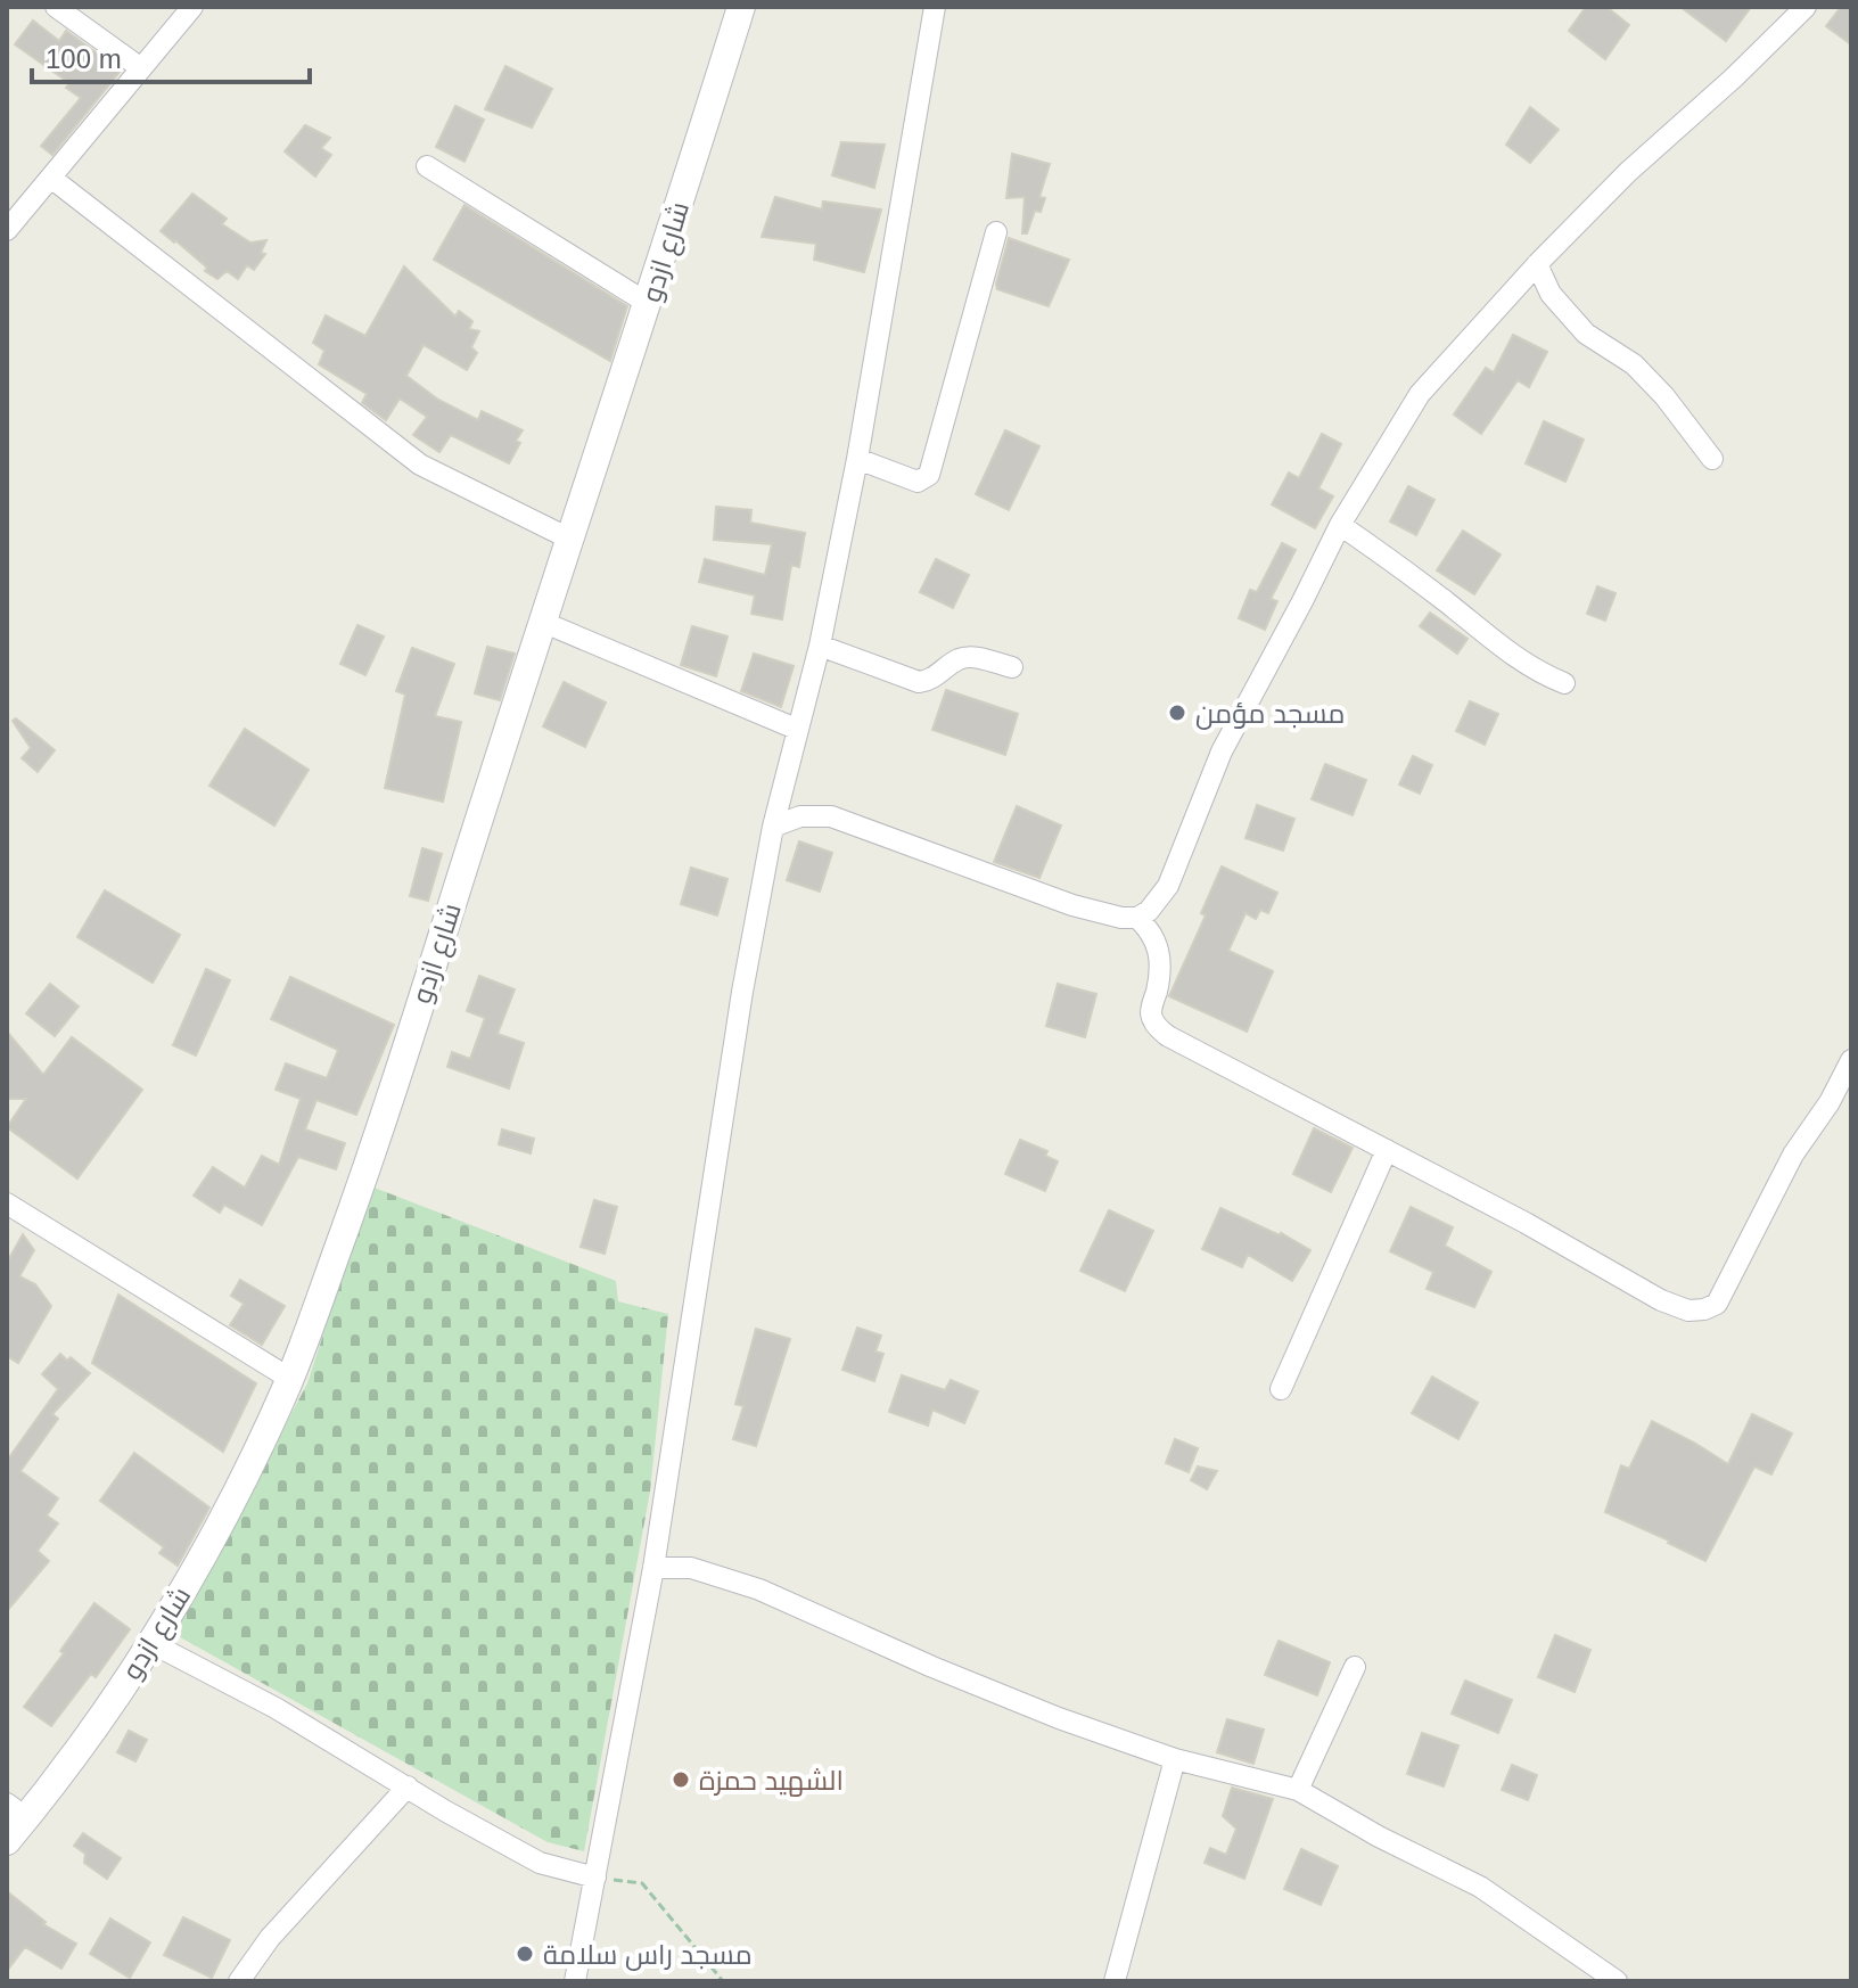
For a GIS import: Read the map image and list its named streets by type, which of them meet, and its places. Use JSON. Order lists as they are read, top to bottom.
{
  "streets": {
    "street": ["شارع ازدو"]
  },
  "places": ["مسجد مؤمن", "الشهيد حمزة", "مسجد راس سلامة"],
  "scale_bar": "100 m"
}
